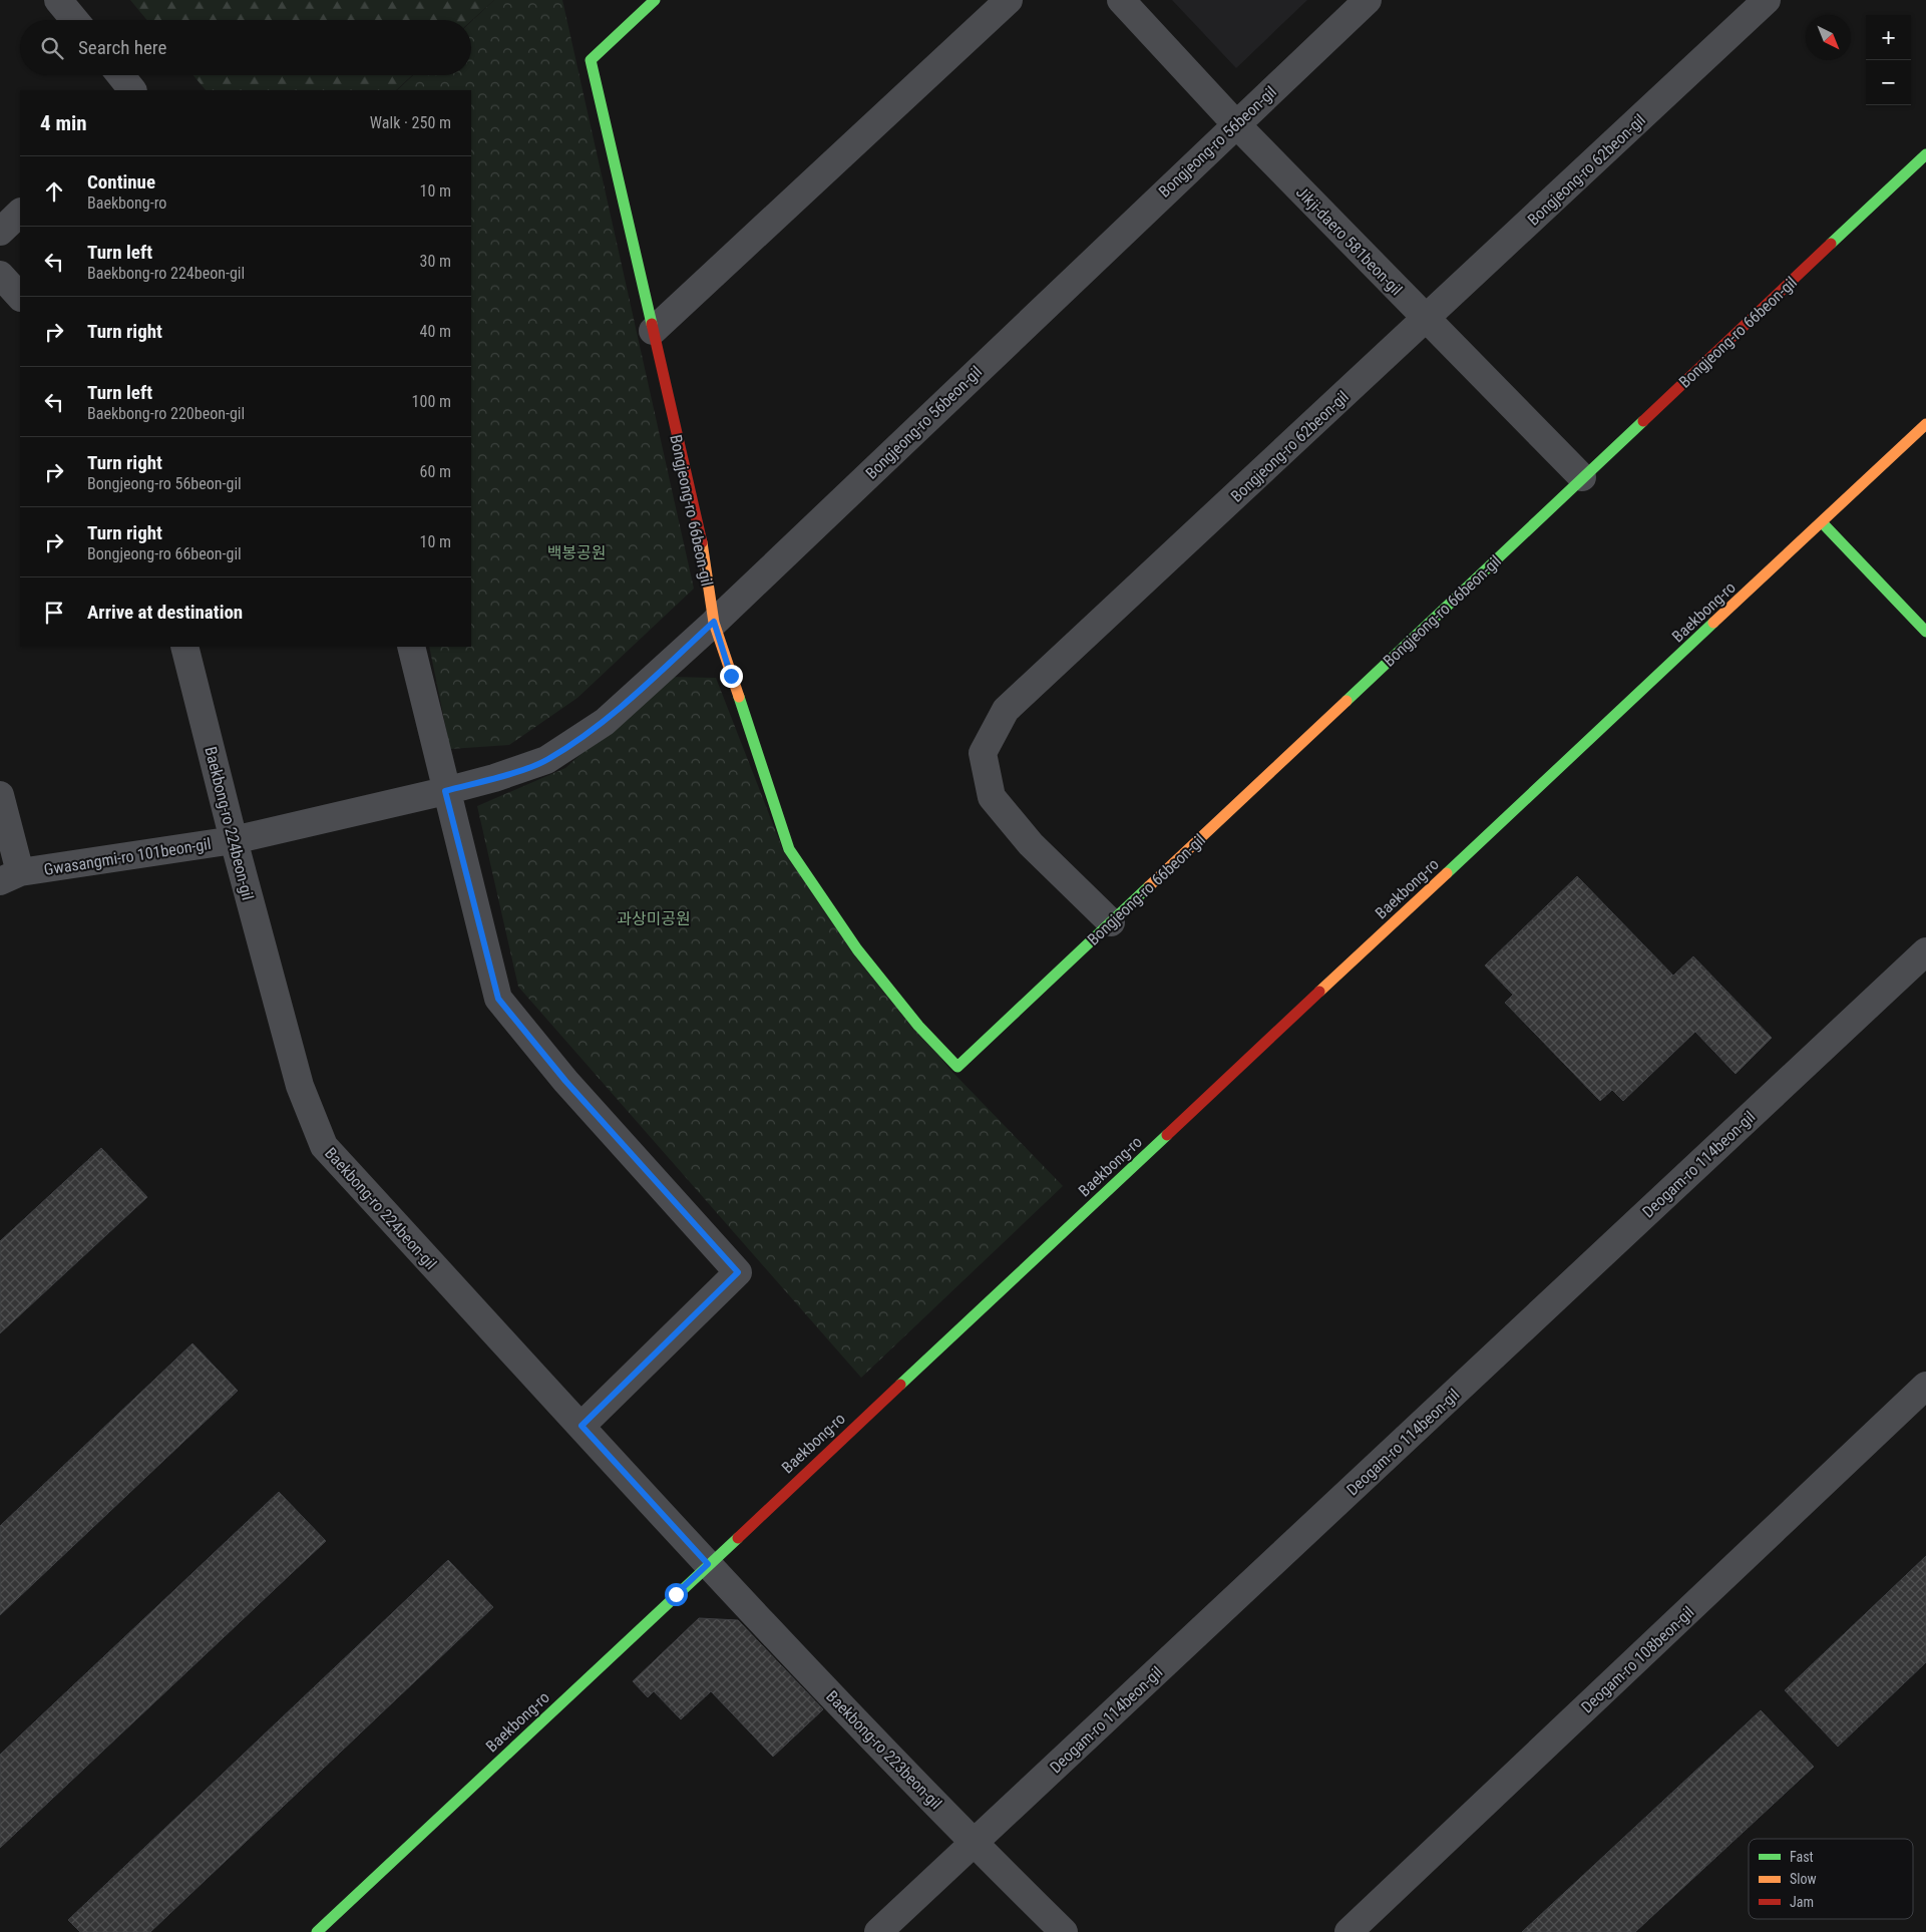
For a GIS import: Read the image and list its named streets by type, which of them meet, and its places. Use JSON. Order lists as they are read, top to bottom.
{
  "streets": {
    "street": [
      "Bongjeong-ro 56beon-gil",
      "Bongjeong-ro 62beon-gil",
      "Jikji-daero 581beon-gil",
      "Bongjeong-ro 66beon-gil",
      "Baekbong-ro",
      "Baekbong-ro 224beon-gil",
      "Gwasangmi-ro 101beon-gil",
      "Deogam-ro 114beon-gil",
      "Deogam-ro 108beon-gil",
      "Baekbong-ro 223beon-gil"
    ]
  },
  "crossings": [
    ["Bongjeong-ro 56beon-gil", "Jikji-daero 581beon-gil"],
    ["Bongjeong-ro 56beon-gil", "Bongjeong-ro 66beon-gil"],
    ["Bongjeong-ro 56beon-gil", "Gwasangmi-ro 101beon-gil"],
    ["Bongjeong-ro 62beon-gil", "Jikji-daero 581beon-gil"],
    ["Bongjeong-ro 62beon-gil", "Bongjeong-ro 66beon-gil"],
    ["Jikji-daero 581beon-gil", "Bongjeong-ro 66beon-gil"],
    ["Baekbong-ro", "Baekbong-ro 224beon-gil"],
    ["Baekbong-ro", "Baekbong-ro 223beon-gil"],
    ["Baekbong-ro 224beon-gil", "Gwasangmi-ro 101beon-gil"],
    ["Baekbong-ro 224beon-gil", "Baekbong-ro 223beon-gil"],
    ["Deogam-ro 114beon-gil", "Baekbong-ro 223beon-gil"]
  ],
  "parks": ["백봉공원", "과상미공원"],
  "legend": ["Fast", "Slow", "Jam"],
  "north": "bottom right",
  "page": {
    "map_buttons": ["+", "−"],
    "search": "Search here",
    "heading": ["4 min", "Walk · 250 m"],
    "list": [
      ["Continue", "Baekbong-ro", "10 m"],
      ["Turn left", "Baekbong-ro 224beon-gil", "30 m"],
      ["Turn right", "40 m"],
      ["Turn left", "Baekbong-ro 220beon-gil", "100 m"],
      ["Turn right", "Bongjeong-ro 56beon-gil", "60 m"],
      ["Turn right", "Bongjeong-ro 66beon-gil", "10 m"],
      "Arrive at destination"
    ]
  }
}
